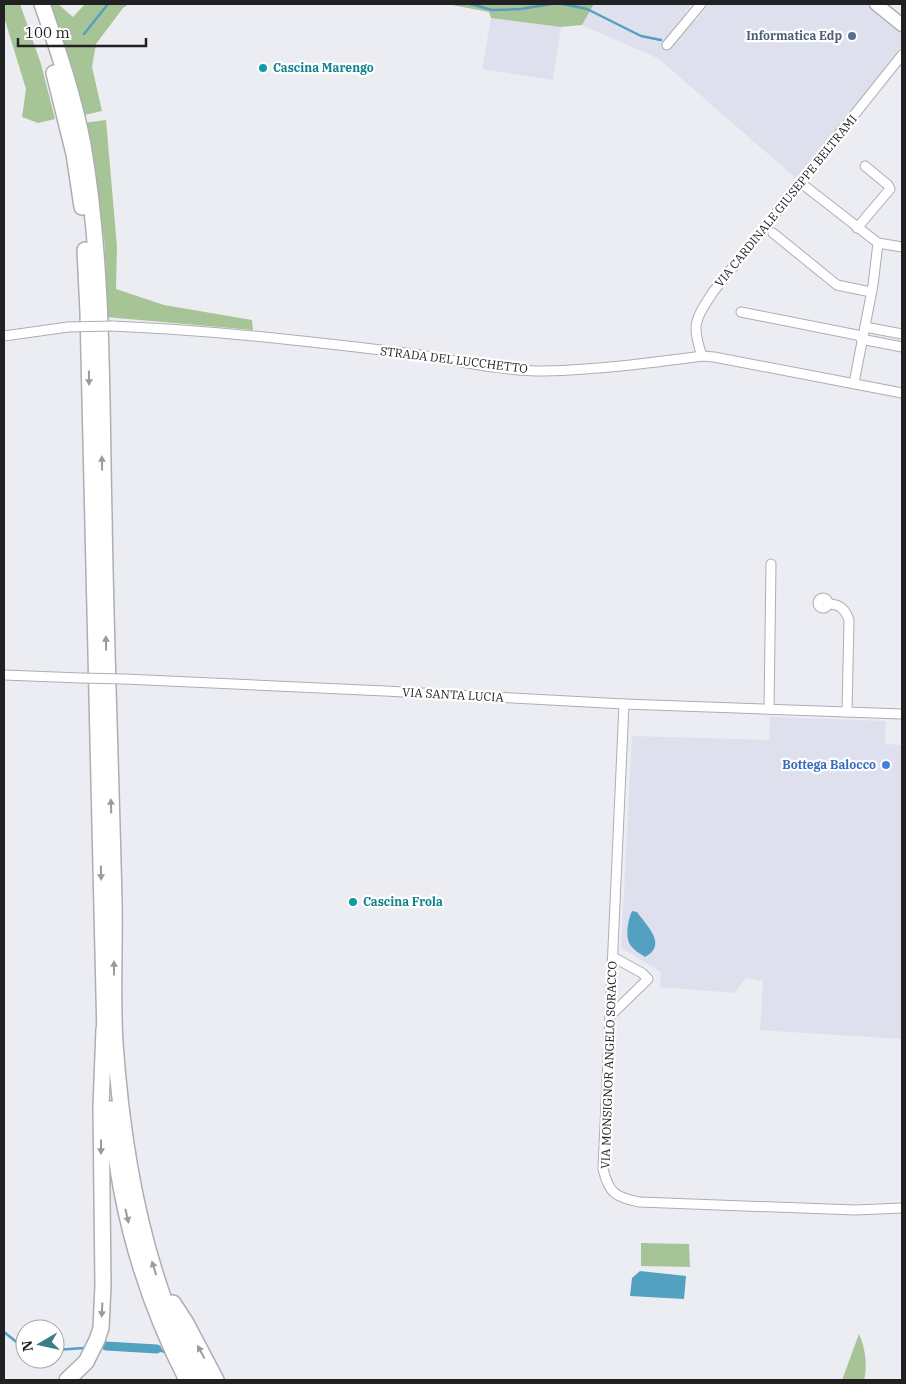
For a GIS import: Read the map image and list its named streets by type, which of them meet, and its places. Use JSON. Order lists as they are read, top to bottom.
{
  "streets": {
    "street": [
      "VIA CARDINALE GIUSEPPE BELTRAMI",
      "STRADA DEL LUCCHETTO",
      "VIA SANTA LUCIA",
      "VIA MONSIGNOR ANGELO SORACCO"
    ]
  },
  "crossings": [
    ["VIA CARDINALE GIUSEPPE BELTRAMI", "STRADA DEL LUCCHETTO"],
    ["VIA SANTA LUCIA", "VIA MONSIGNOR ANGELO SORACCO"]
  ],
  "places": [
    "Informatica Edp",
    "Cascina Marengo",
    "Bottega Balocco",
    "Cascina Frola"
  ],
  "scale_bar": "100 m",
  "north": "left"
}
